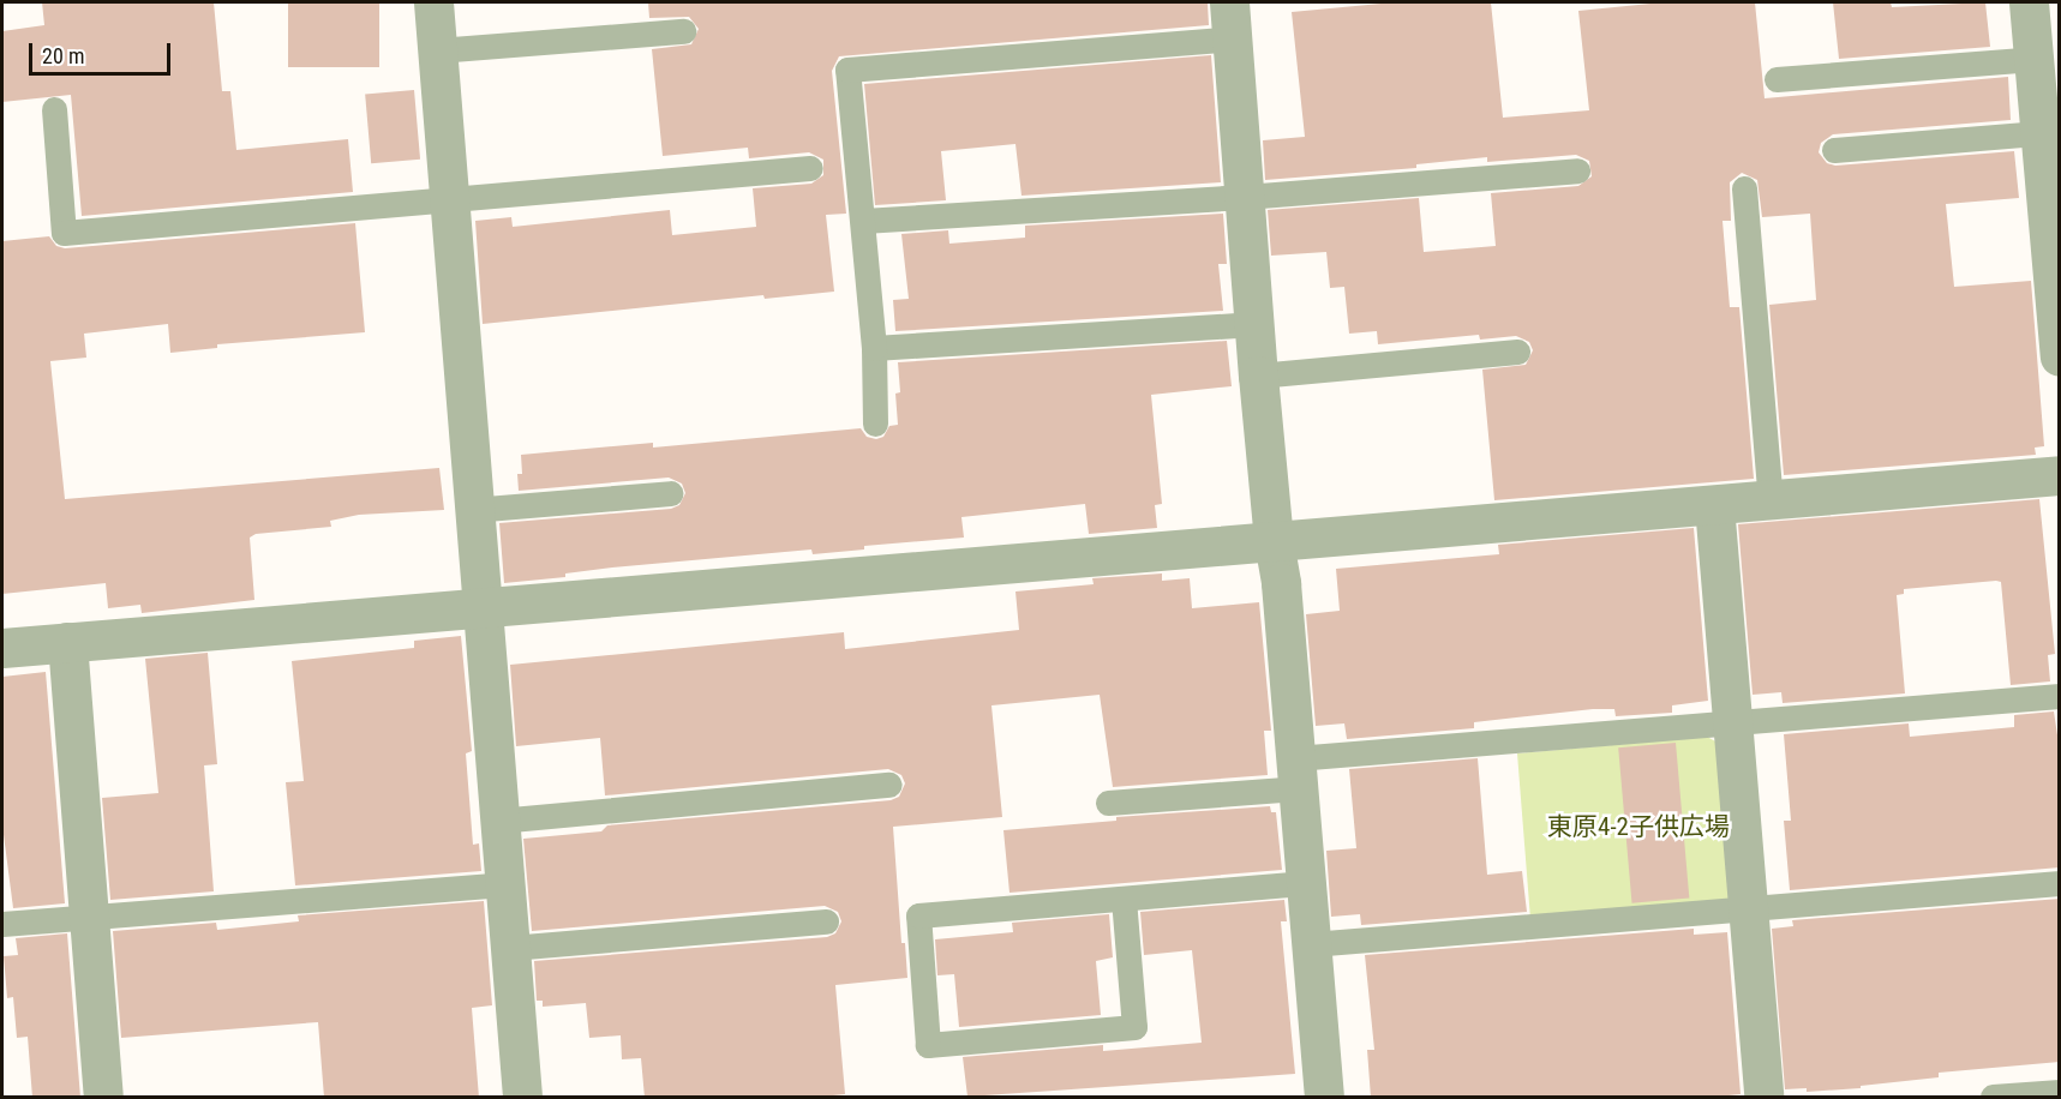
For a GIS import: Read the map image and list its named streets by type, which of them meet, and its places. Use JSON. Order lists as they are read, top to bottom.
{
  "parks": ["東原4-2子供広場"],
  "scale_bar": "20 m"
}
